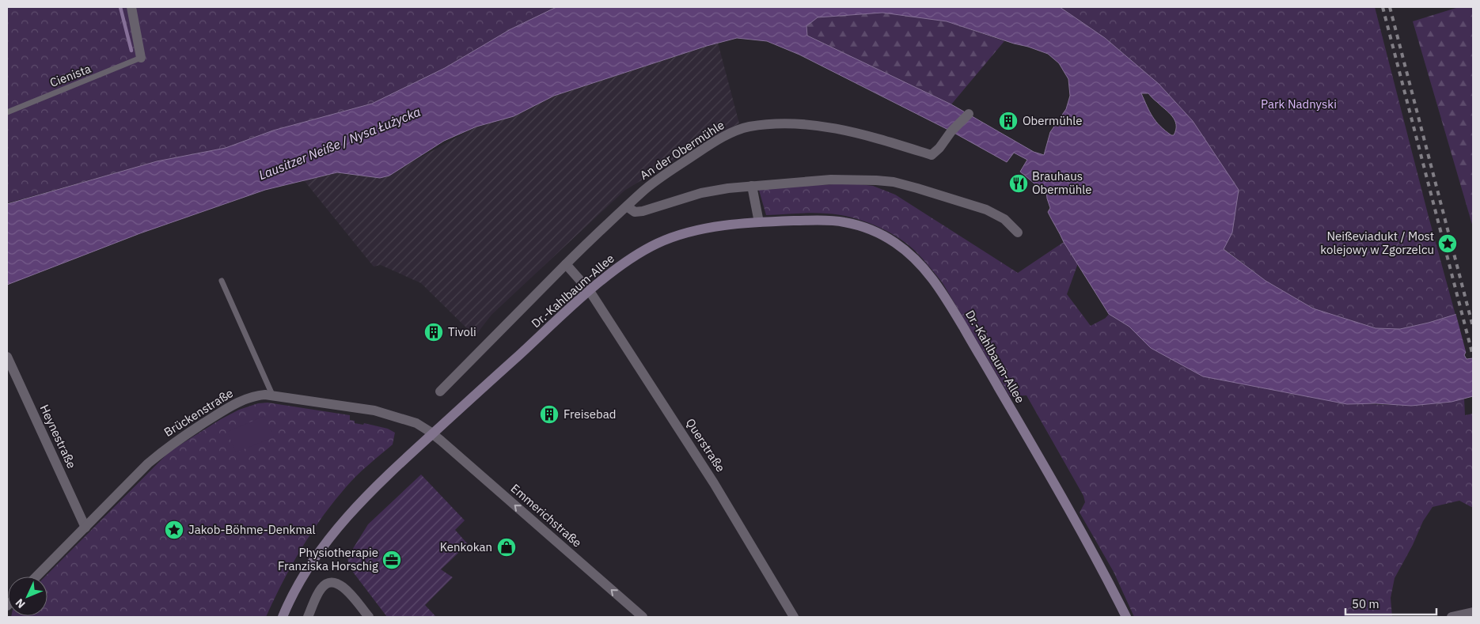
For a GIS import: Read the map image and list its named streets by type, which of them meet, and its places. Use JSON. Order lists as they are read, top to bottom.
{
  "streets": {
    "main road": ["Dr.-Kahlbaum-Allee"],
    "street": [
      "An der Obermühle",
      "Brückenstraße",
      "Heynestraße",
      "Querstraße",
      "Emmerichstraße"
    ],
    "lane": ["Cienista"]
  },
  "crossings": [
    ["Dr.-Kahlbaum-Allee", "Brückenstraße"],
    ["Dr.-Kahlbaum-Allee", "Querstraße"],
    ["Dr.-Kahlbaum-Allee", "Emmerichstraße"],
    ["Brückenstraße", "Heynestraße"],
    ["Brückenstraße", "Emmerichstraße"]
  ],
  "one_way": ["Emmerichstraße"],
  "water": ["Lausitzer Neiße / Nysa Łużycka"],
  "parks": ["Park Nadnyski"],
  "places": {
    "building": ["Obermühle", "Tivoli", "Freisebad"],
    "restaurant": ["Brauhaus Obermühle"],
    "place": ["Neißeviadukt / Most kolejowy w Zgorzelcu", "Jakob-Böhme-Denkmal"],
    "shop": ["Kenkokan"],
    "office": ["Physiotherapie Franziska Horschig"]
  },
  "scale_bar": "50 m",
  "north": "bottom left"
}
